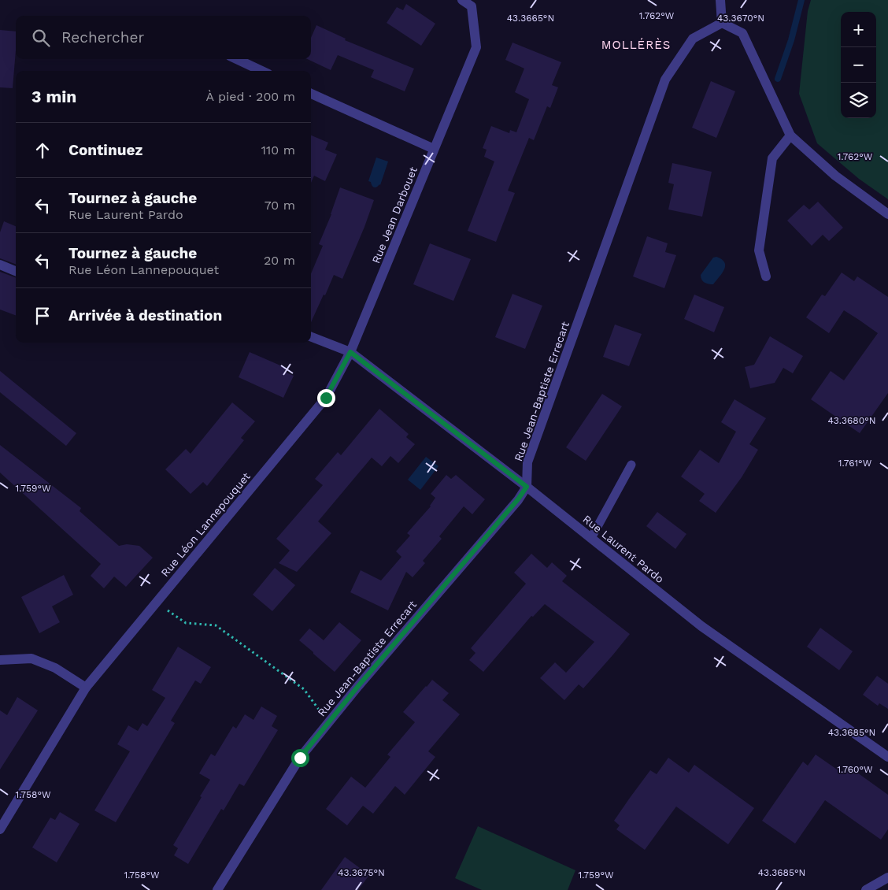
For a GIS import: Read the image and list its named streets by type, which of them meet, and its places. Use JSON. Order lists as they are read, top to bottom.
{
  "streets": {
    "street": [
      "Rue Jean Darbouet",
      "Rue Jean-Baptiste Errecart",
      "Rue Léon Lannepouquet",
      "Rue Laurent Pardo"
    ]
  },
  "crossings": [
    ["Rue Jean Darbouet", "Rue Léon Lannepouquet"],
    ["Rue Jean Darbouet", "Rue Laurent Pardo"],
    ["Rue Jean-Baptiste Errecart", "Rue Laurent Pardo"],
    ["Rue Léon Lannepouquet", "Rue Laurent Pardo"]
  ],
  "districts": ["MOLLÉRÈS"],
  "page": {
    "map_buttons": ["+", "−"],
    "search": "Rechercher",
    "heading": ["3 min", "À pied · 200 m"],
    "list": [
      ["Continuez", "110 m"],
      ["Tournez à gauche", "Rue Laurent Pardo", "70 m"],
      ["Tournez à gauche", "Rue Léon Lannepouquet", "20 m"],
      "Arrivée à destination"
    ]
  },
  "coordinates": [
    "1.762°W",
    "43.3665°N",
    "43.3670°N",
    "43.3680°N",
    "1.761°W",
    "1.759°W",
    "43.3685°N",
    "1.760°W",
    "1.758°W",
    "43.3675°N"
  ]
}
